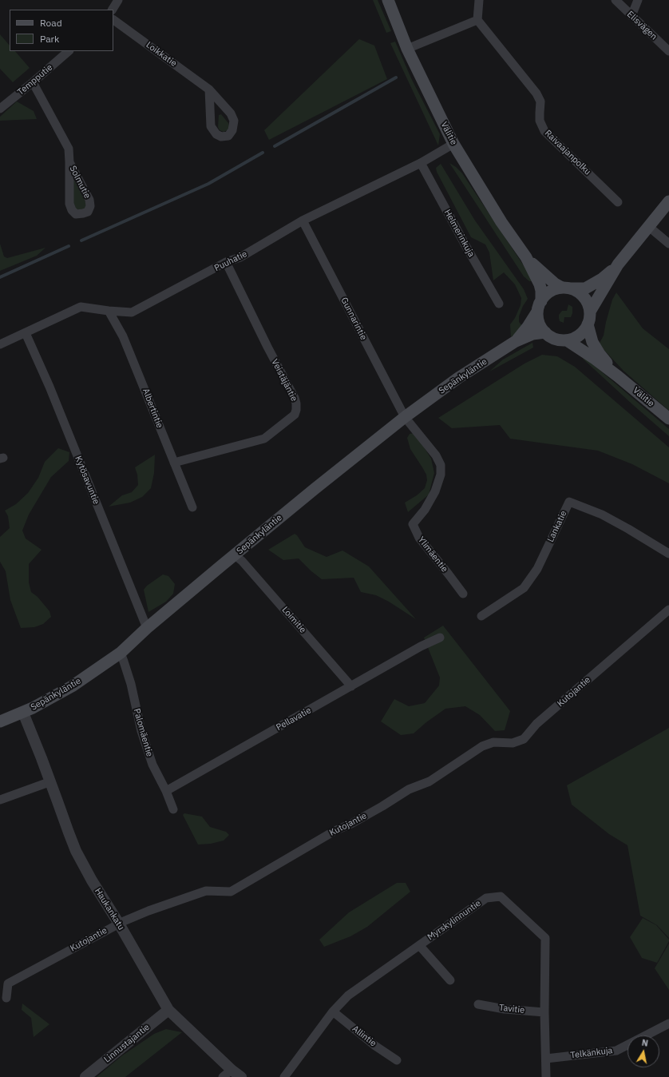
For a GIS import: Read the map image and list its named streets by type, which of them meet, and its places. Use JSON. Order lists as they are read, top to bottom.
{
  "streets": {
    "main road": ["Välitie", "Sepänkyläntie"],
    "street": [
      "Elisvägen",
      "Loikkatie",
      "Tempputie",
      "Raivaajanpolku",
      "Solmutie",
      "Helmerinkuja",
      "Puuhatie",
      "Gunnarintie",
      "Veistäjäntie",
      "Albertintie",
      "Kytösavuntie",
      "Lankatie",
      "Ylimäentie",
      "Loimitie",
      "Kutojantie",
      "Pellavatie",
      "Palomäentie",
      "Haukankatu",
      "Myrskylinnuntie",
      "Tavitie",
      "Allintie",
      "Linnustajantie",
      "Telkänkuja"
    ]
  },
  "crossings": [
    ["Tempputie", "Solmutie"],
    ["Välitie", "Puuhatie"],
    ["Välitie", "Sepänkyläntie"],
    ["Helmerinkuja", "Puuhatie"],
    ["Puuhatie", "Gunnarintie"],
    ["Puuhatie", "Veistäjäntie"],
    ["Puuhatie", "Albertintie"],
    ["Puuhatie", "Kytösavuntie"],
    ["Gunnarintie", "Sepänkyläntie"],
    ["Gunnarintie", "Ylimäentie"],
    ["Sepänkyläntie", "Kytösavuntie"],
    ["Sepänkyläntie", "Ylimäentie"],
    ["Sepänkyläntie", "Loimitie"],
    ["Sepänkyläntie", "Palomäentie"],
    ["Sepänkyläntie", "Haukankatu"],
    ["Veistäjäntie", "Albertintie"],
    ["Loimitie", "Pellavatie"],
    ["Kutojantie", "Haukankatu"],
    ["Pellavatie", "Palomäentie"],
    ["Haukankatu", "Linnustajantie"],
    ["Myrskylinnuntie", "Tavitie"],
    ["Myrskylinnuntie", "Allintie"],
    ["Myrskylinnuntie", "Telkänkuja"]
  ],
  "legend": ["Road", "Park"],
  "north": "top"
}
